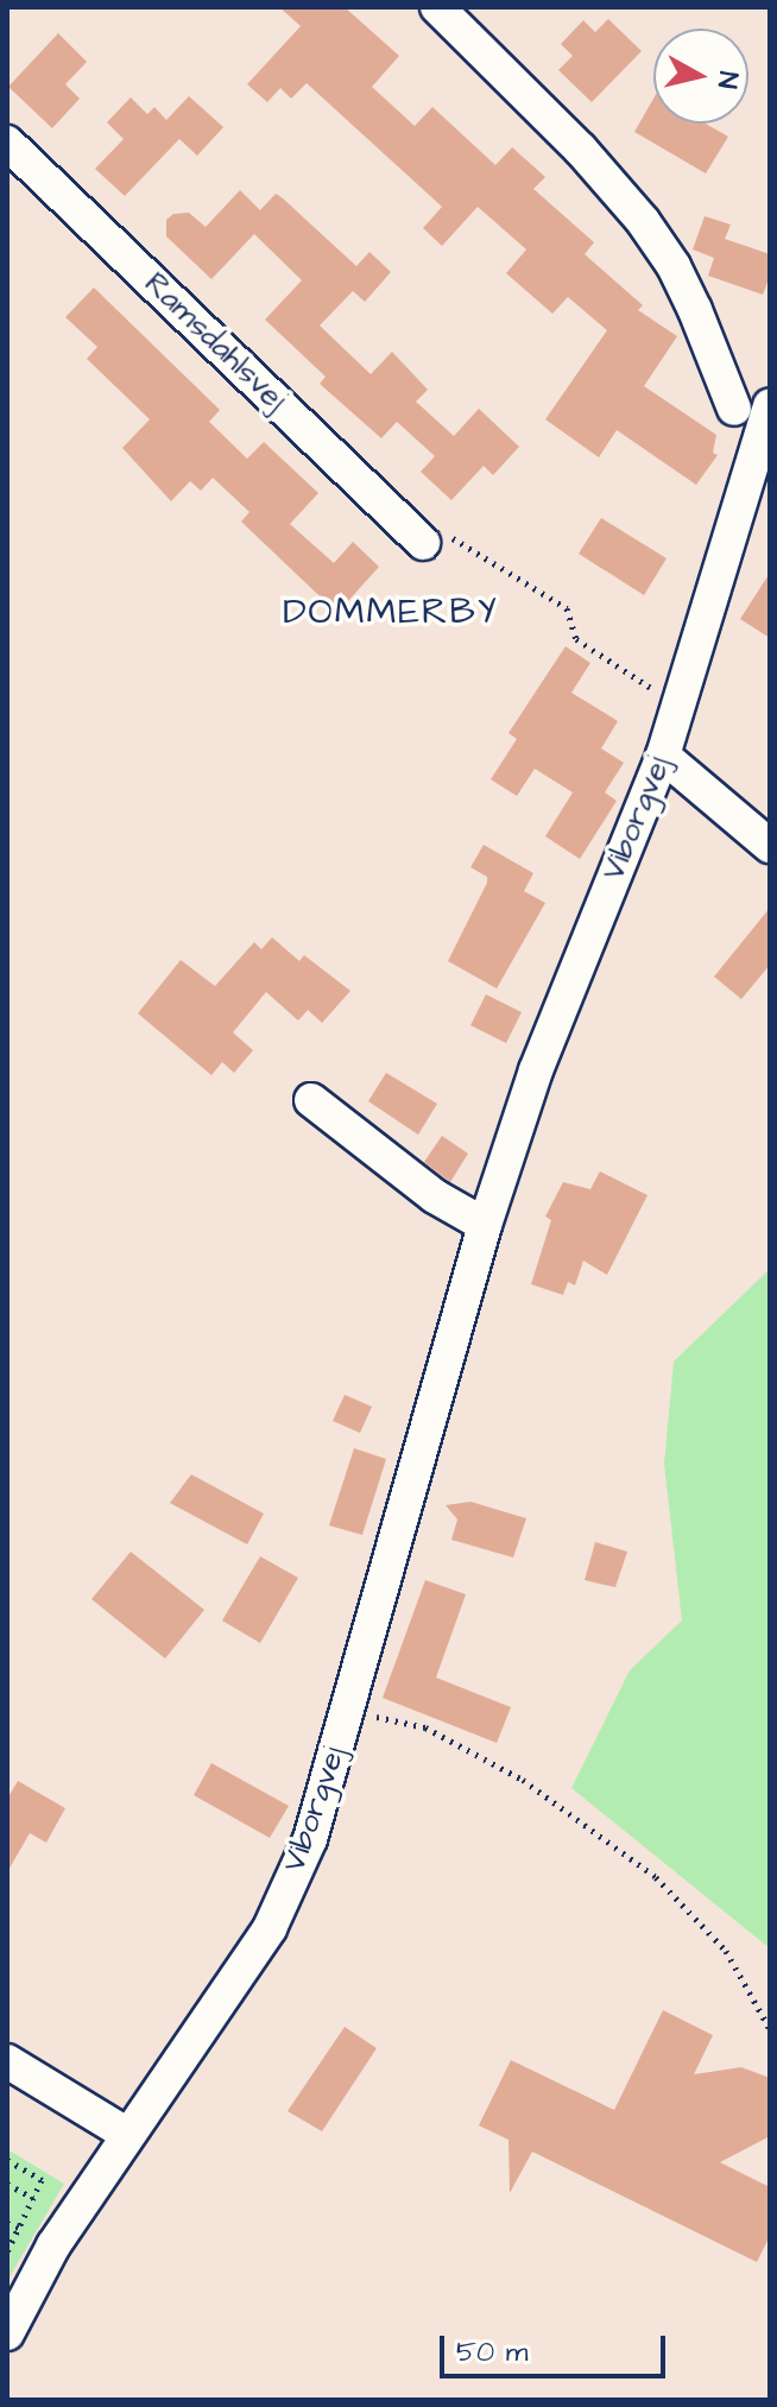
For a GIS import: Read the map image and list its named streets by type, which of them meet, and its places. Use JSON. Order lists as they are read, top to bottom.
{
  "streets": {
    "street": ["Ramsdahlsvej", "Viborgvej"]
  },
  "districts": ["DOMMERBY"],
  "scale_bar": "50 m",
  "north": "right"
}
